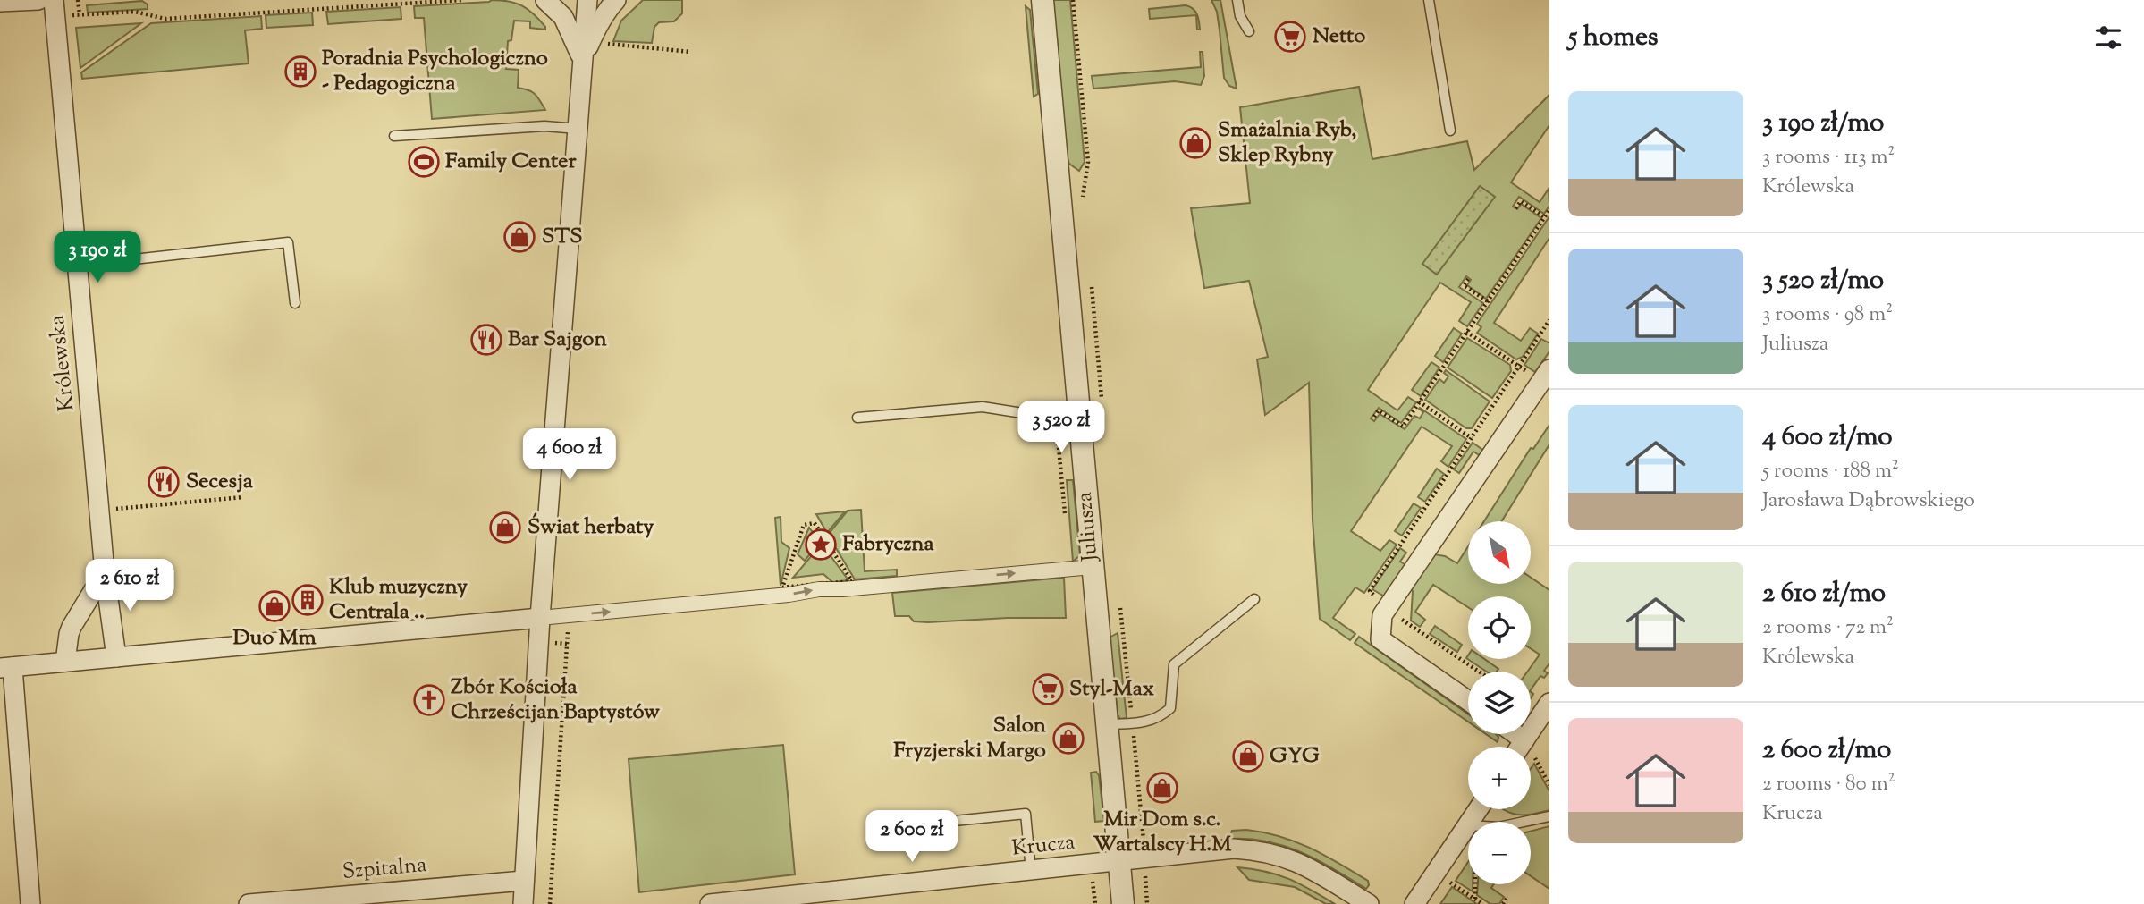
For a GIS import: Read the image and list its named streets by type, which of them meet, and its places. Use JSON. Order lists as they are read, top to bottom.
{
  "streets": {
    "street": [
      "Królewska",
      "Juliusza",
      "Krucza",
      "Szpitalna"
    ]
  },
  "crossings": [
    ["Juliusza", "Krucza"]
  ],
  "places": {
    "supermarket": ["Netto", "Styl-Max"],
    "building": ["Poradnia Psychologiczno - Pedagogiczna", "Klub muzyczny Centrala .."],
    "shop": [
      "Smażalnia Ryb, Sklep Rybny",
      "STS",
      "Świat herbaty",
      "Duo Mm",
      "Salon Fryzjerski Margo",
      "GYG",
      "Mir Dom s.c. Wartalscy H.M"
    ],
    "sports": ["Family Center"],
    "restaurant": ["Bar Sajgon", "Secesja"],
    "place": ["Fabryczna"],
    "church": ["Zbór Kościoła Chrześcijan Baptystów"]
  },
  "north": "bottom right",
  "page": {
    "heading": "5 homes",
    "list": [
      {
        "name": "3 190 zł/mo",
        "note": "3 rooms · 113 m² · Królewska"
      },
      {
        "name": "3 520 zł/mo",
        "note": "3 rooms · 98 m² · Juliusza"
      },
      {
        "name": "4 600 zł/mo",
        "note": "5 rooms · 188 m² · Jarosława Dąbrowskiego"
      },
      {
        "name": "2 610 zł/mo",
        "note": "2 rooms · 72 m² · Królewska"
      },
      {
        "name": "2 600 zł/mo",
        "note": "2 rooms · 80 m² · Krucza"
      }
    ],
    "price": [
      "3 190 zł",
      "3 520 zł",
      "4 600 zł",
      "2 610 zł",
      "2 600 zł"
    ],
    "map_buttons": ["+", "−"]
  }
}
